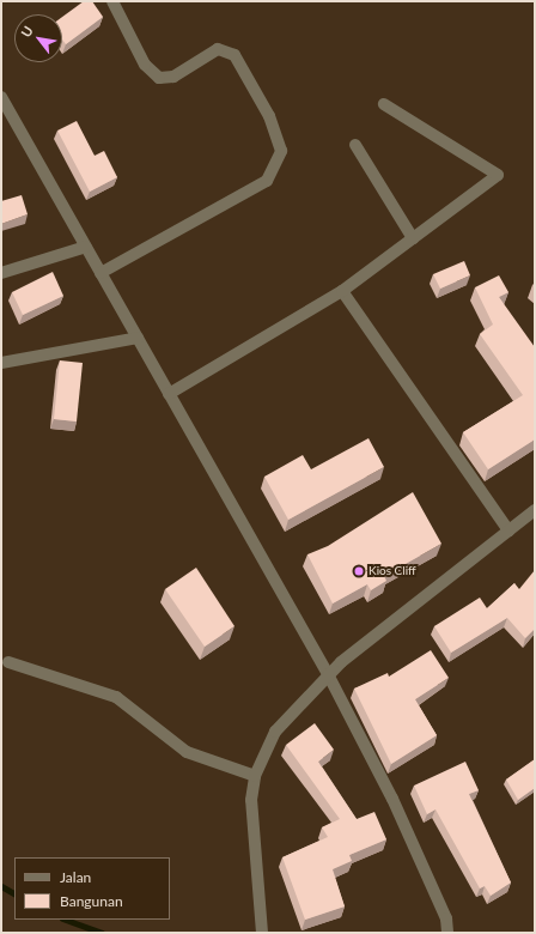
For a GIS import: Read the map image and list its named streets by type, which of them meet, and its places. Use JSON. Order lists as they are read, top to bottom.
{
  "places": ["Kios Cliff"],
  "legend": ["Jalan", "Bangunan"],
  "north": "top left"
}
